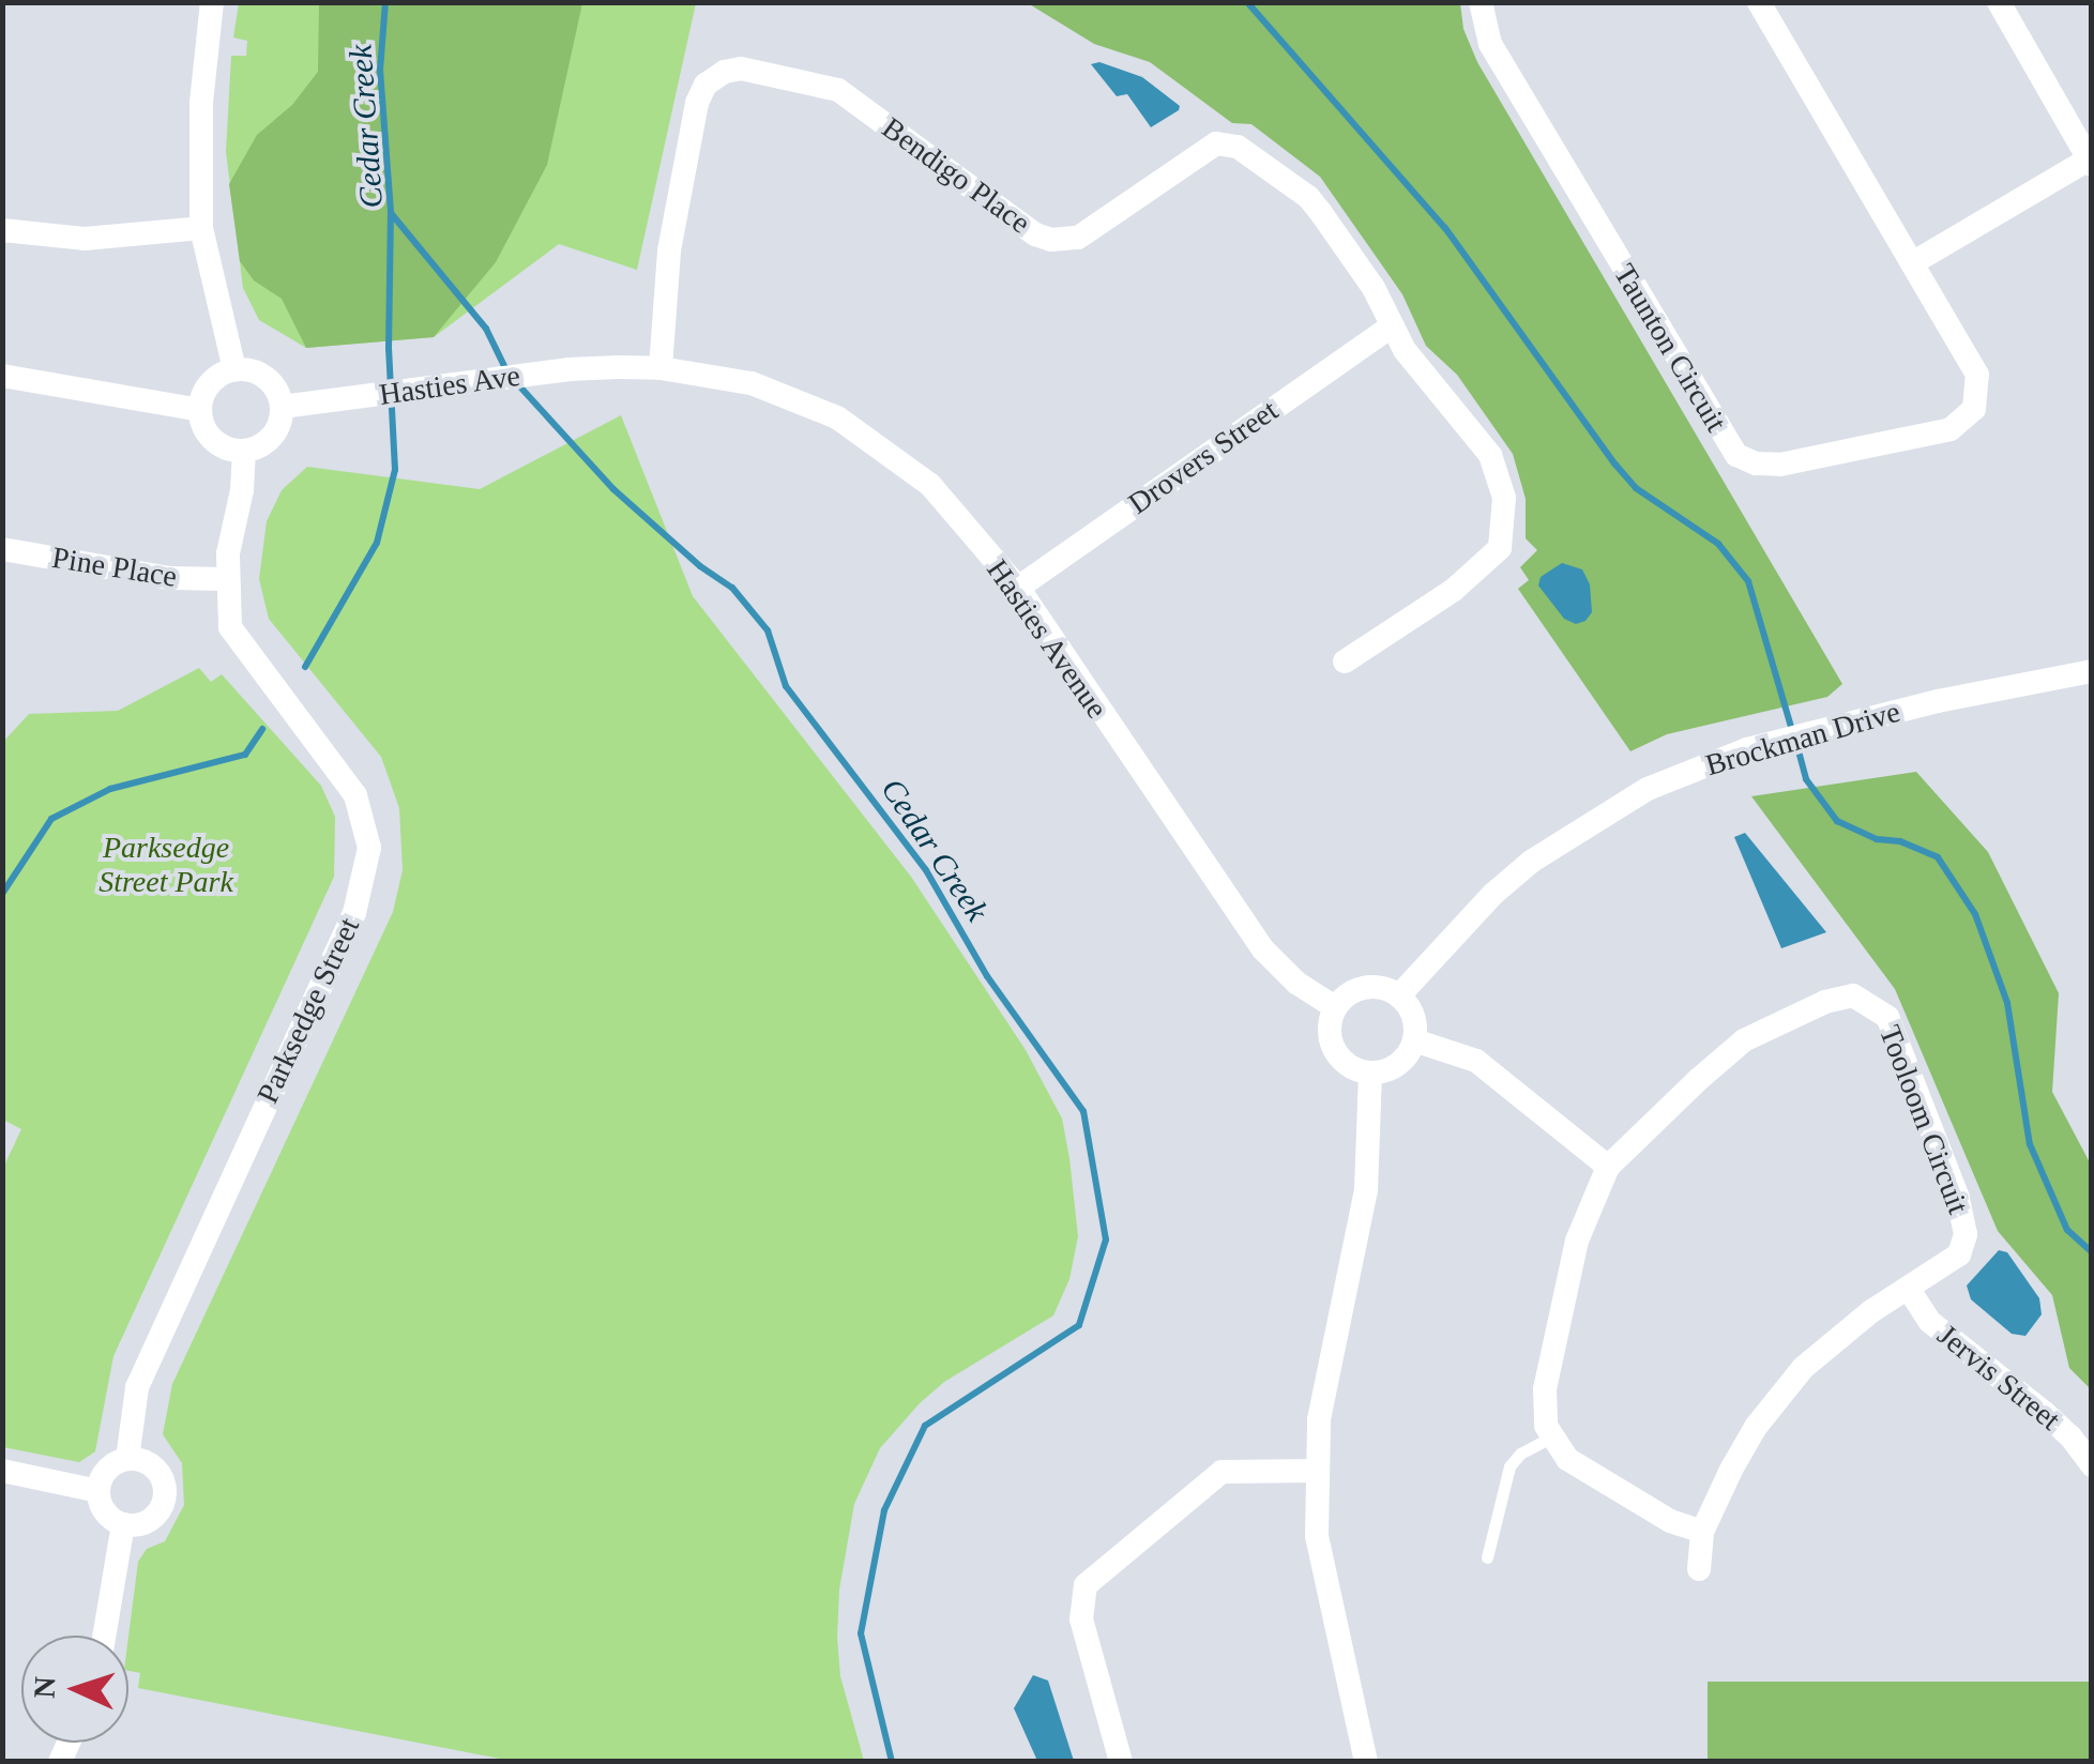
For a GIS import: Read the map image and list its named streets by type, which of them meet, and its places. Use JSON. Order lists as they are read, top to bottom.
{
  "streets": {
    "street": [
      "Bendigo Place",
      "Taunton Circuit",
      "Hasties Ave",
      "Drovers Street",
      "Pine Place",
      "Hasties Avenue",
      "Brockman Drive",
      "Parksedge Street",
      "Tooloom Circuit",
      "Jervis Street"
    ]
  },
  "crossings": [
    ["Bendigo Place", "Drovers Street"],
    ["Bendigo Place", "Hasties Avenue"],
    ["Hasties Ave", "Hasties Avenue"],
    ["Hasties Ave", "Parksedge Street"],
    ["Drovers Street", "Hasties Avenue"],
    ["Pine Place", "Parksedge Street"],
    ["Hasties Avenue", "Brockman Drive"],
    ["Tooloom Circuit", "Jervis Street"]
  ],
  "water": ["Cedar Creek"],
  "parks": ["Parksedge Street Park"],
  "north": "left"
}
